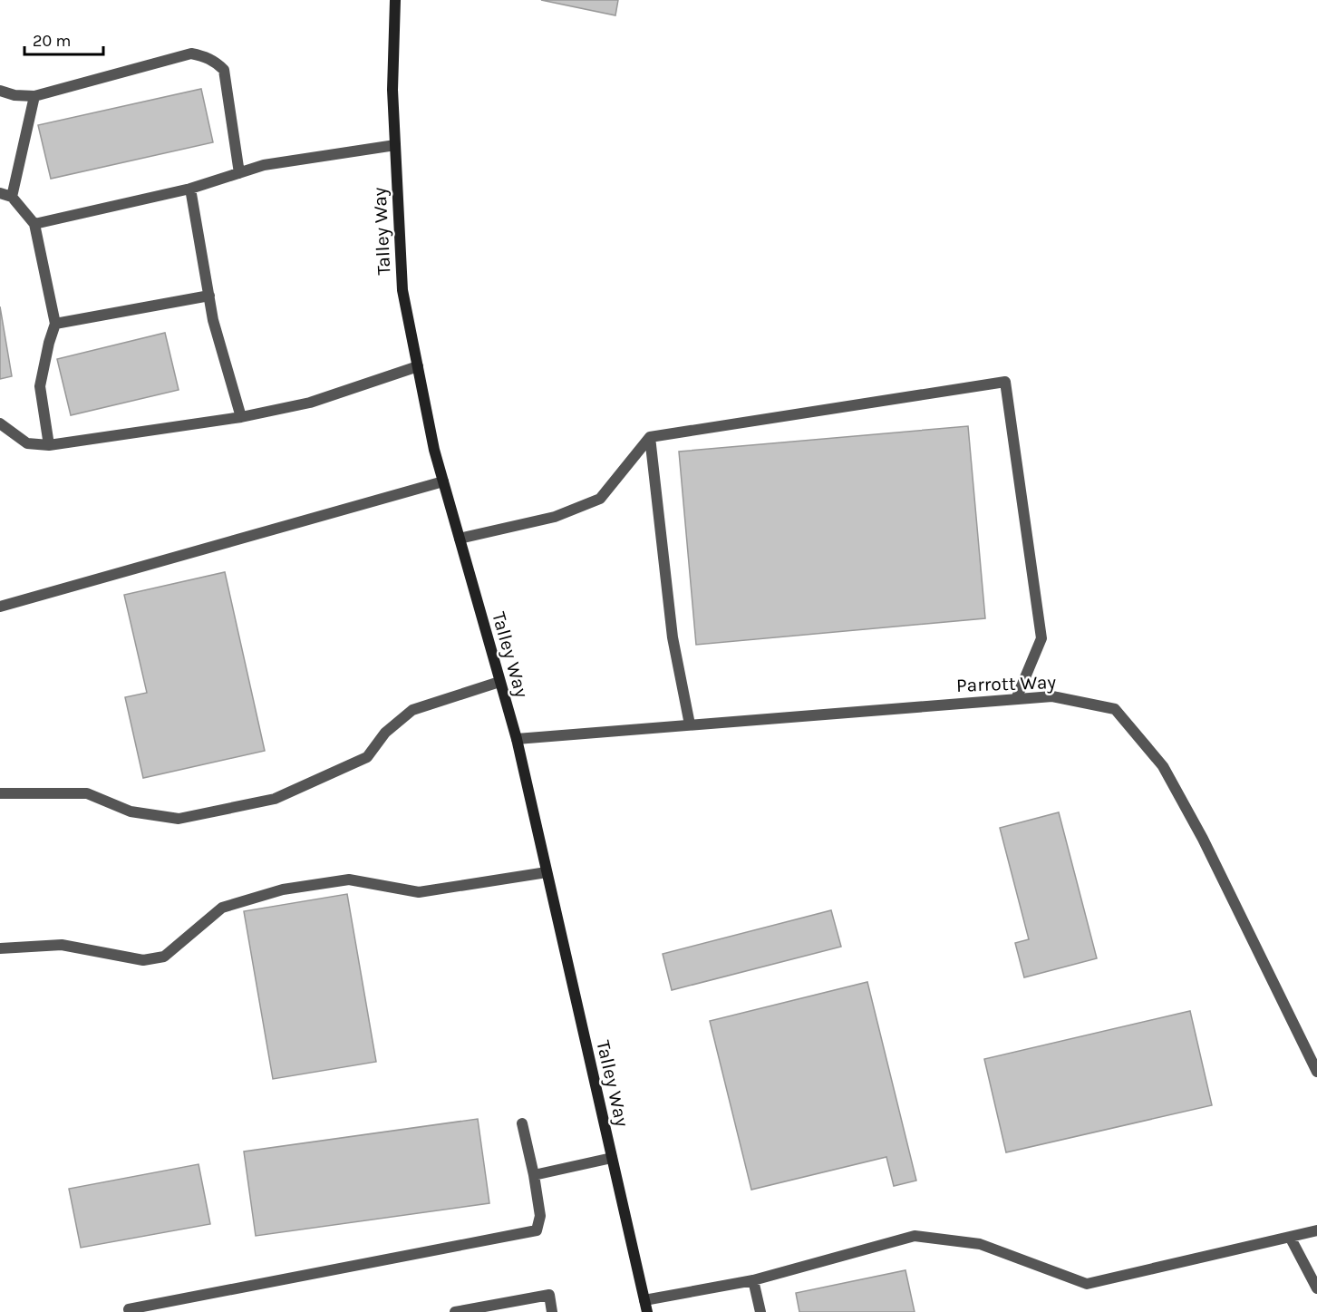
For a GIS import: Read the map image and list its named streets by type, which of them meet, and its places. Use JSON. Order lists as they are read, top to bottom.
{
  "streets": {
    "main road": ["Talley Way"],
    "street": ["Parrott Way"]
  },
  "crossings": [
    ["Talley Way", "Parrott Way"]
  ],
  "scale_bar": "20 m"
}
